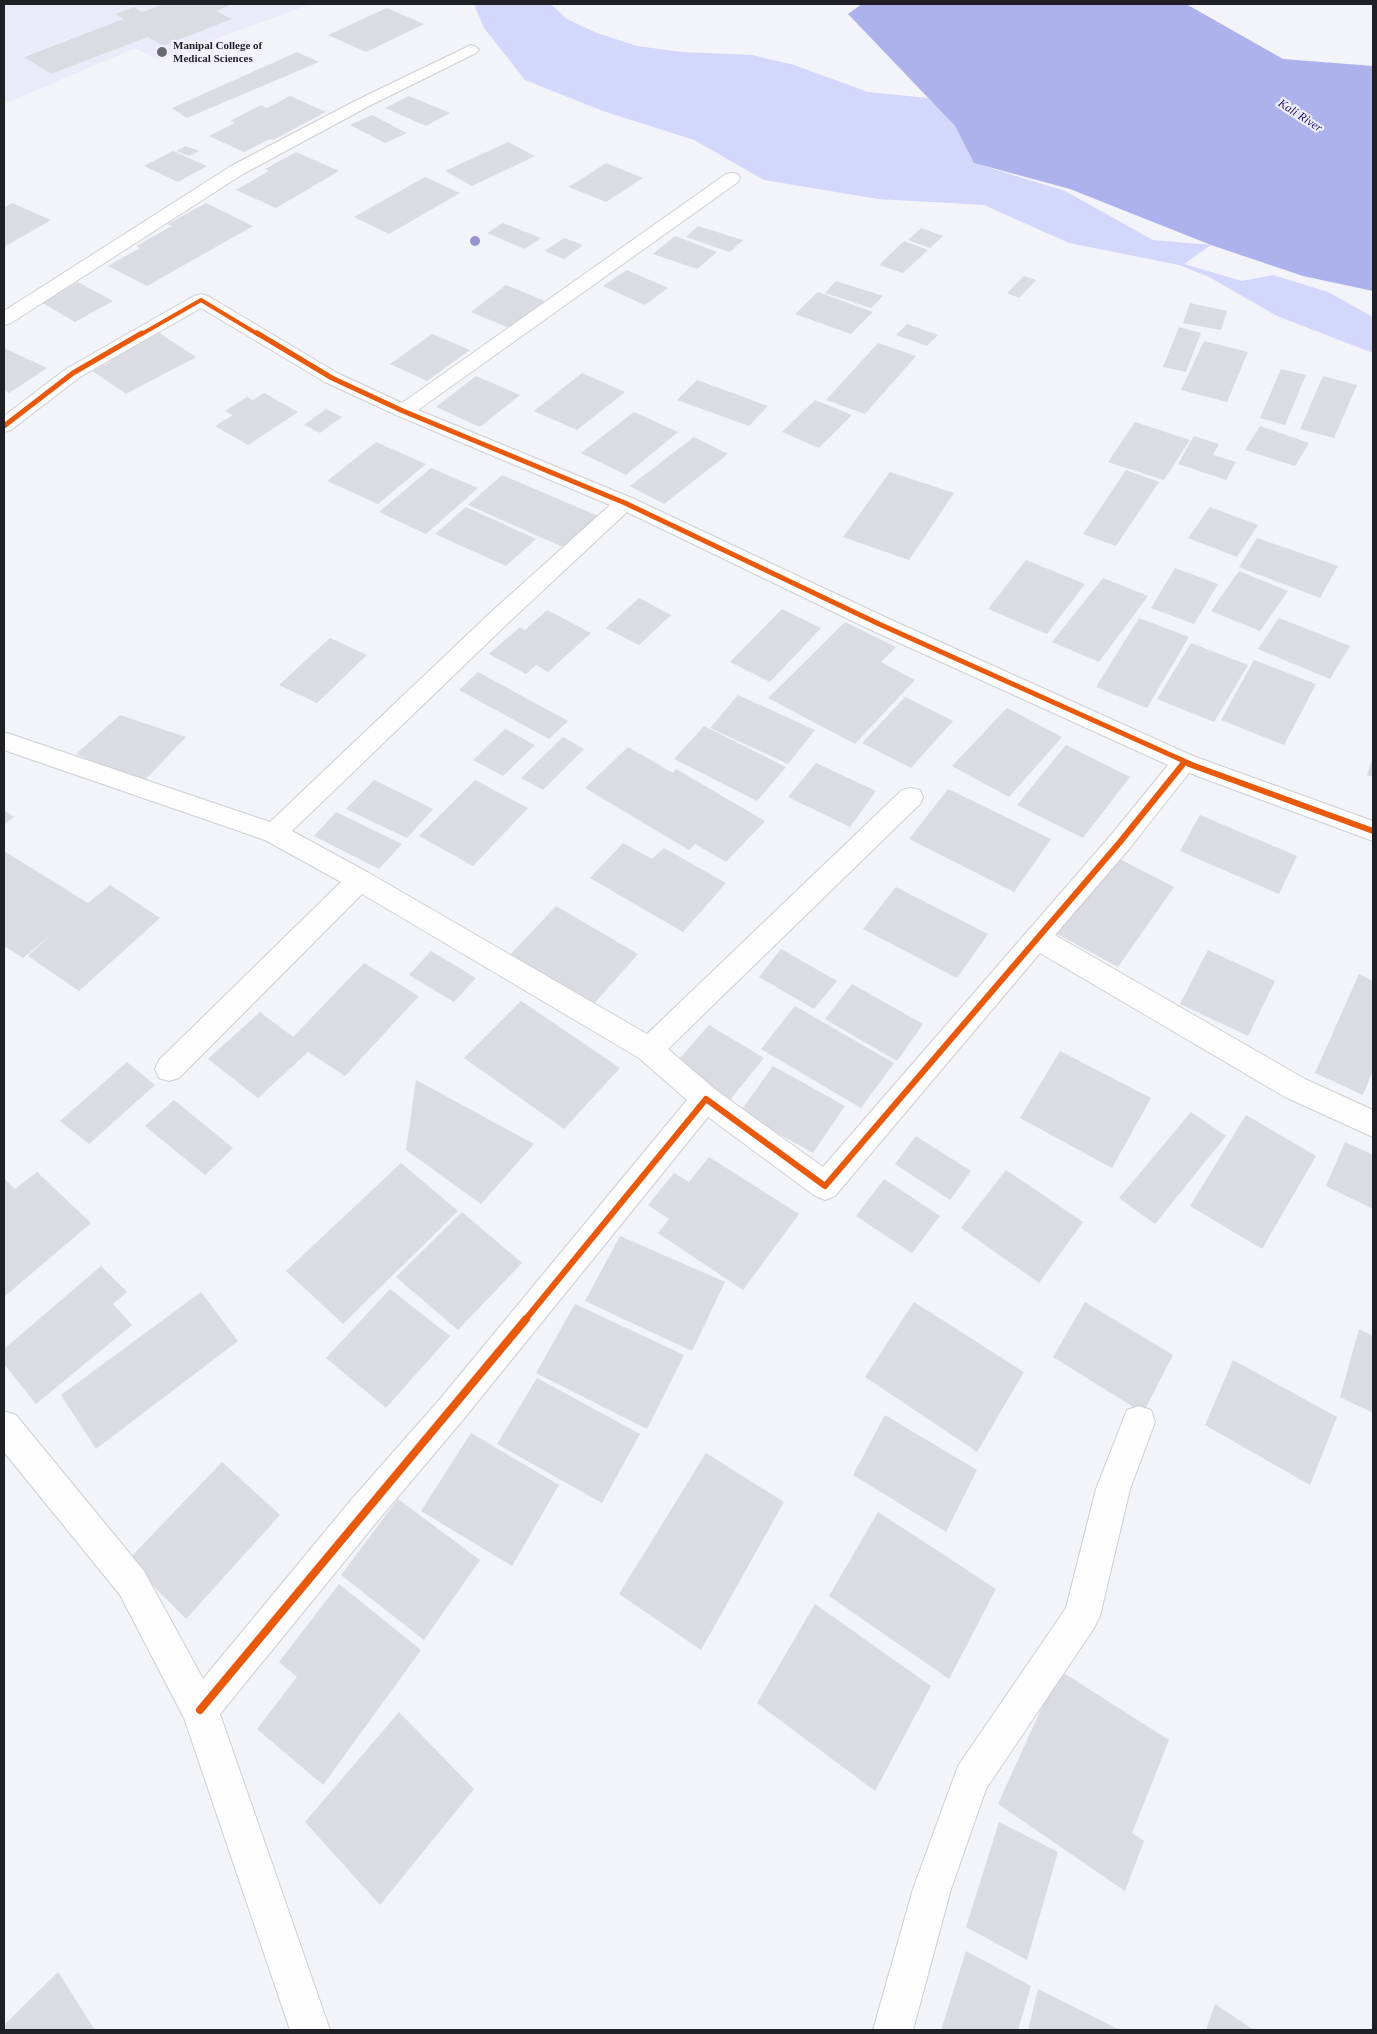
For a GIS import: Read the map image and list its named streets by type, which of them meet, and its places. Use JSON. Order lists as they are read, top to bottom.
{
  "water": ["Kali River"],
  "places": ["Manipal College of Medical Sciences"]
}
